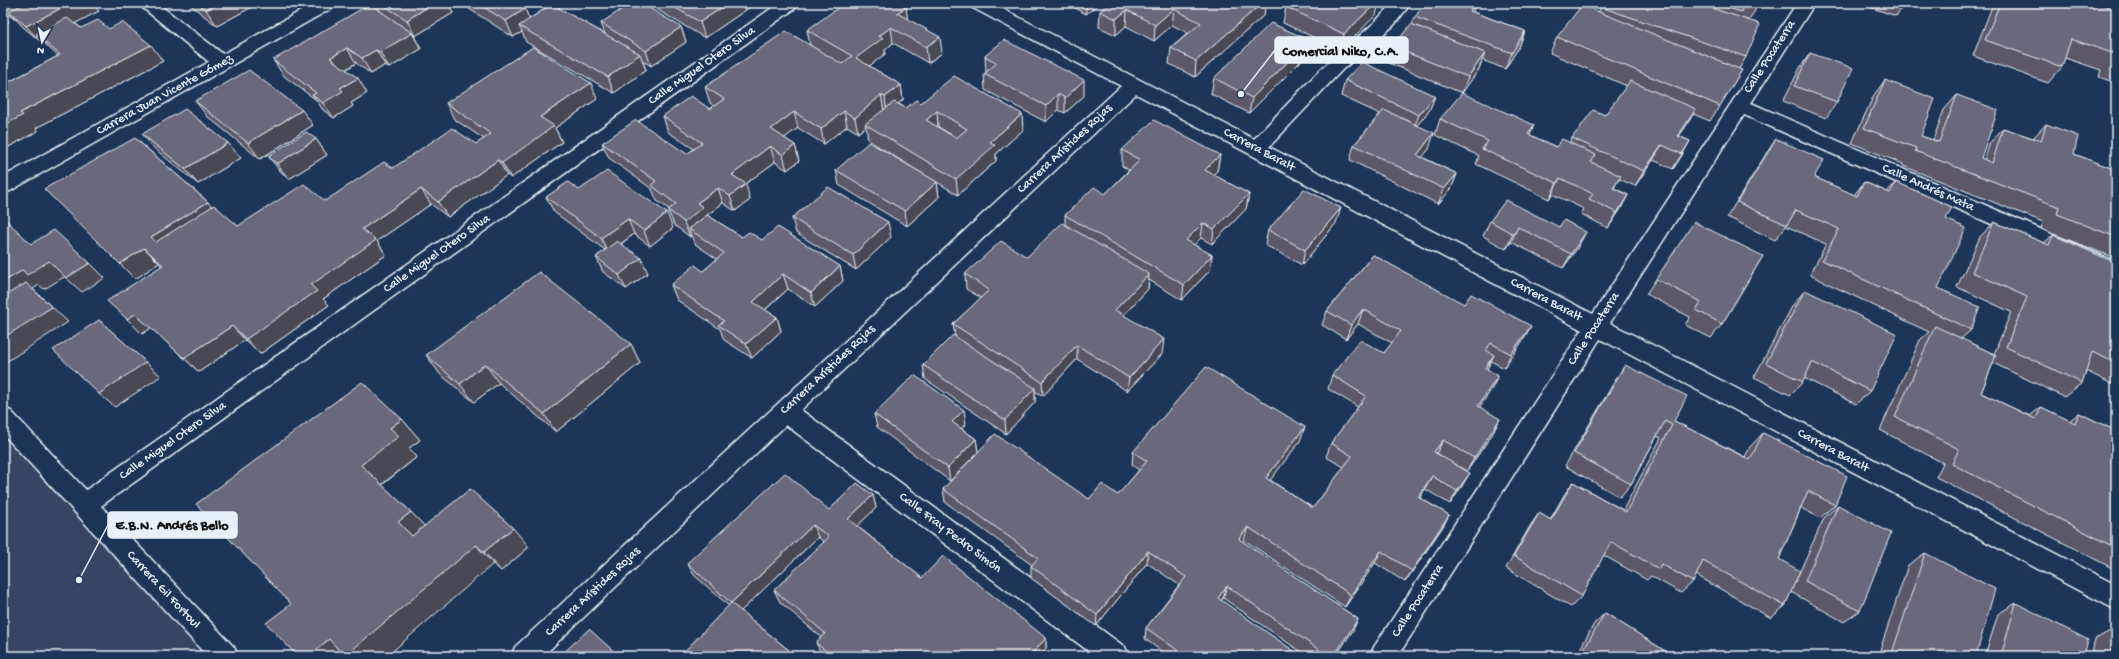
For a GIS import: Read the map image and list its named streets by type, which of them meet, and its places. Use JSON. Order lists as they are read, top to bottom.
{
  "streets": {
    "street": [
      "Calle Pocaterra",
      "Calle Miguel Otero Silva",
      "Carrera Juan Vicente Gómez",
      "Carrera Arístides Rojas",
      "Carrera Baralt",
      "Calle Andrés Mata",
      "Calle Fray Pedro Simón",
      "Carrera Gil Fortoul"
    ]
  },
  "crossings": [
    ["Calle Pocaterra", "Carrera Baralt"],
    ["Calle Pocaterra", "Calle Andrés Mata"],
    ["Calle Miguel Otero Silva", "Carrera Gil Fortoul"],
    ["Carrera Arístides Rojas", "Carrera Baralt"],
    ["Carrera Arístides Rojas", "Calle Fray Pedro Simón"]
  ],
  "places": ["Comercial Niko, C.A.", "E.B.N. Andrés Bello"],
  "north": "bottom"
}
